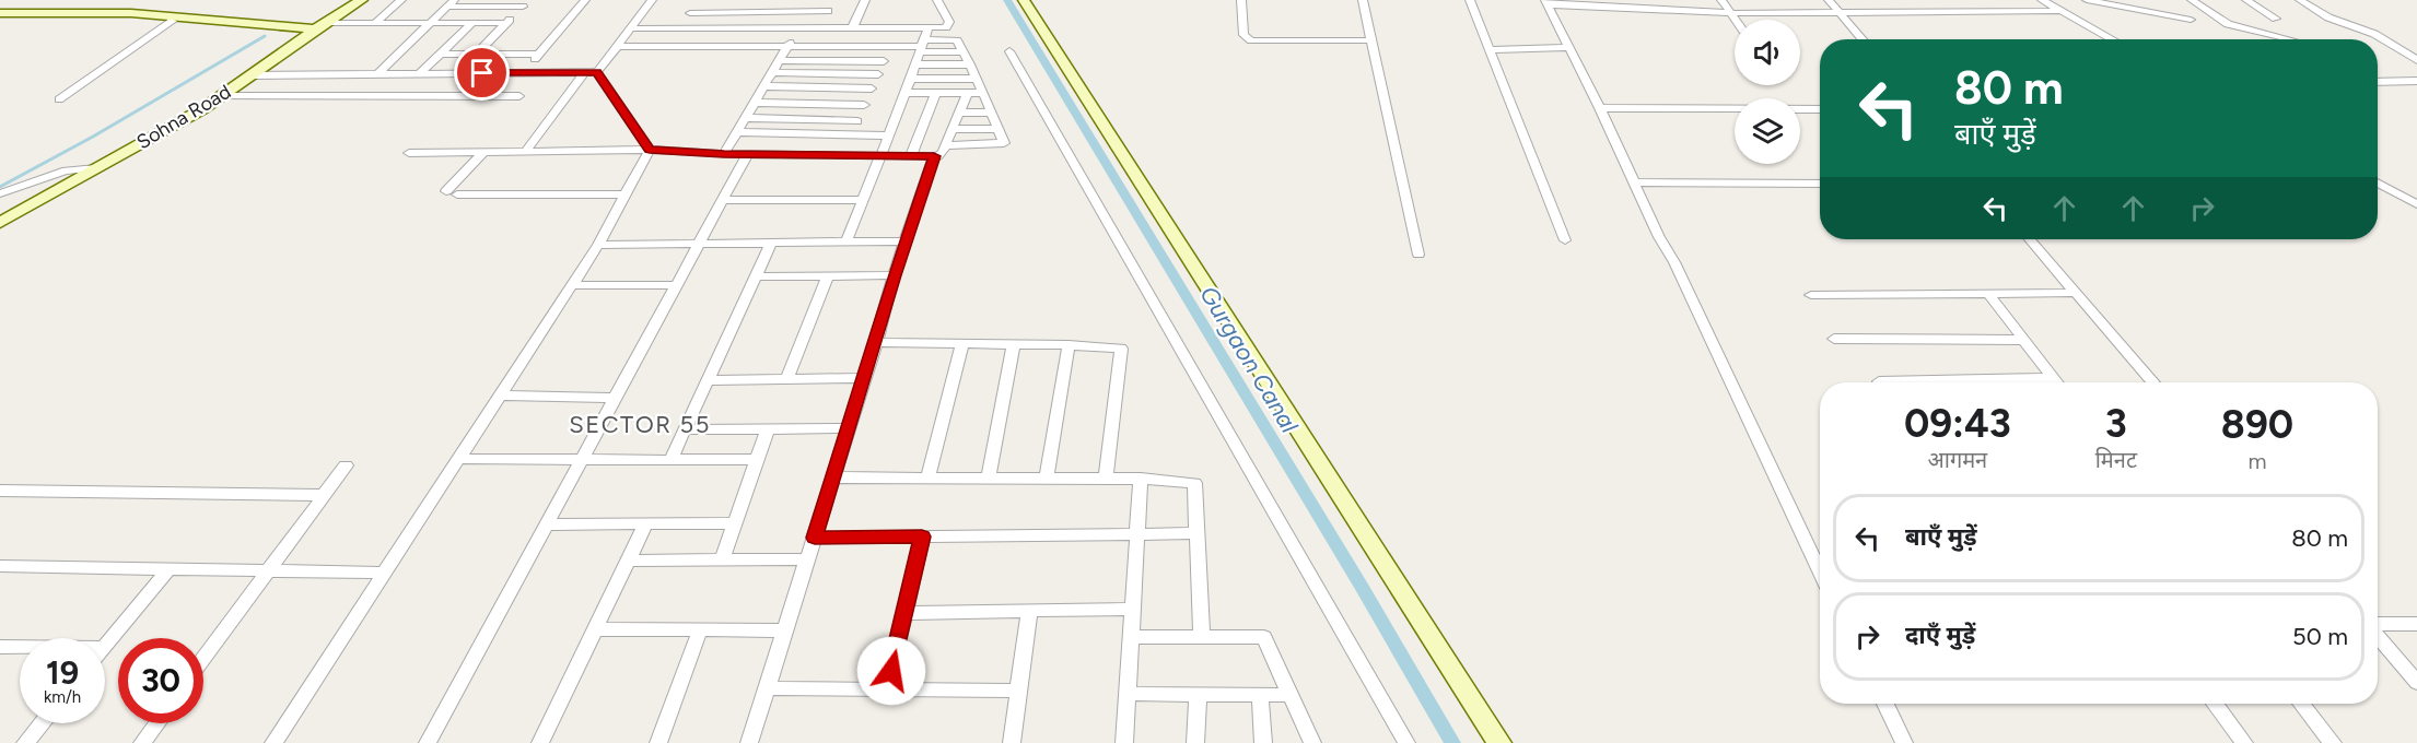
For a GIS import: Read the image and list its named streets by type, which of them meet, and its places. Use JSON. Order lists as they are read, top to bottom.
{
  "streets": {
    "street": ["Sohna Road"]
  },
  "districts": ["SECTOR 55"],
  "water": ["Gurgaon Canal"],
  "page": {
    "turn": ["80 m", "बाएँ मुड़ें"],
    "eta": [
      "09:43",
      "आगमन",
      "3",
      "मिनट",
      "890",
      "m"
    ],
    "list": [
      {
        "name": "बाएँ मुड़ें",
        "value": "80 m"
      },
      {
        "name": "दाएँ मुड़ें",
        "value": "50 m"
      }
    ],
    "speed": "19 km/h",
    "limit": "30"
  }
}
